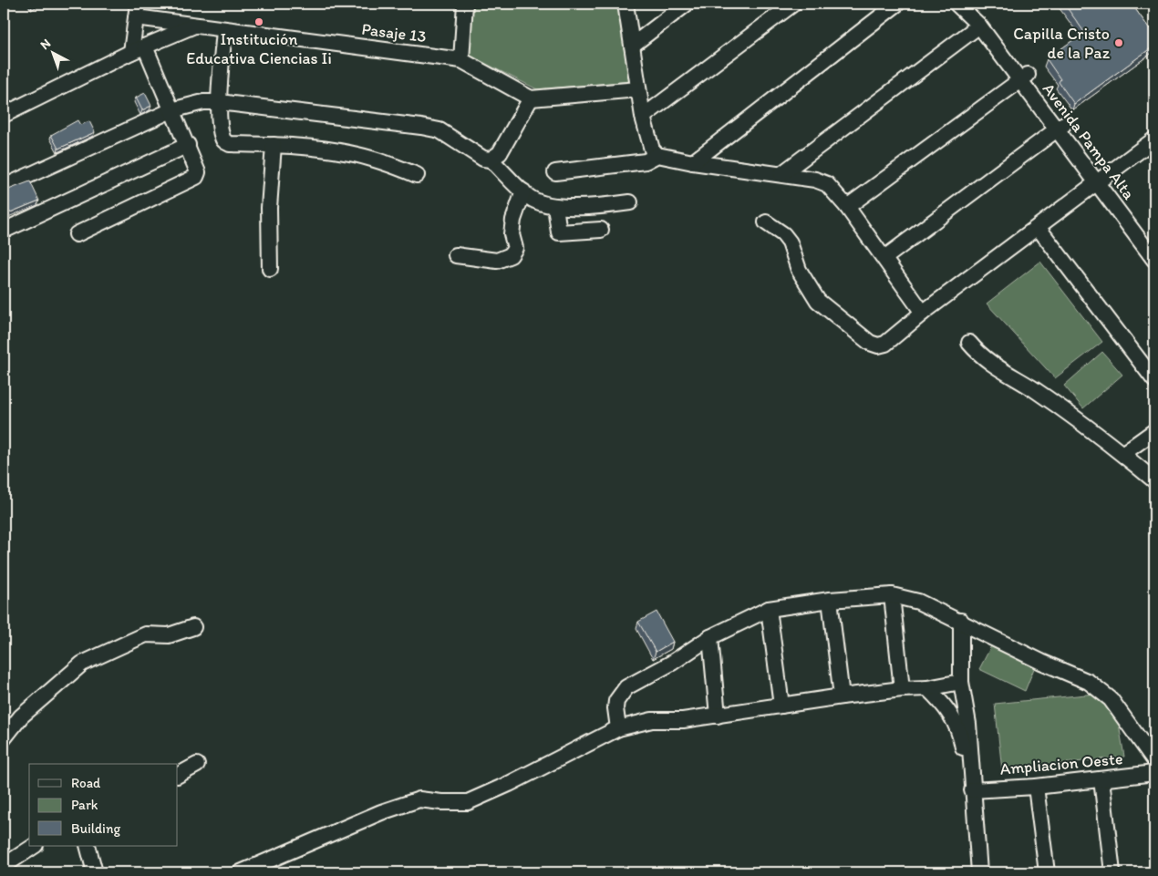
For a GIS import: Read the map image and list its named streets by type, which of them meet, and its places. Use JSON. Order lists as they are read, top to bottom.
{
  "streets": {
    "street": ["Pasaje 13", "Avenida Pampa Alta", "Ampliacion Oeste"]
  },
  "places": ["Institución Educativa Ciencias Ii", "Capilla Cristo de la Paz"],
  "legend": ["Road", "Park", "Building"],
  "north": "top left"
}
